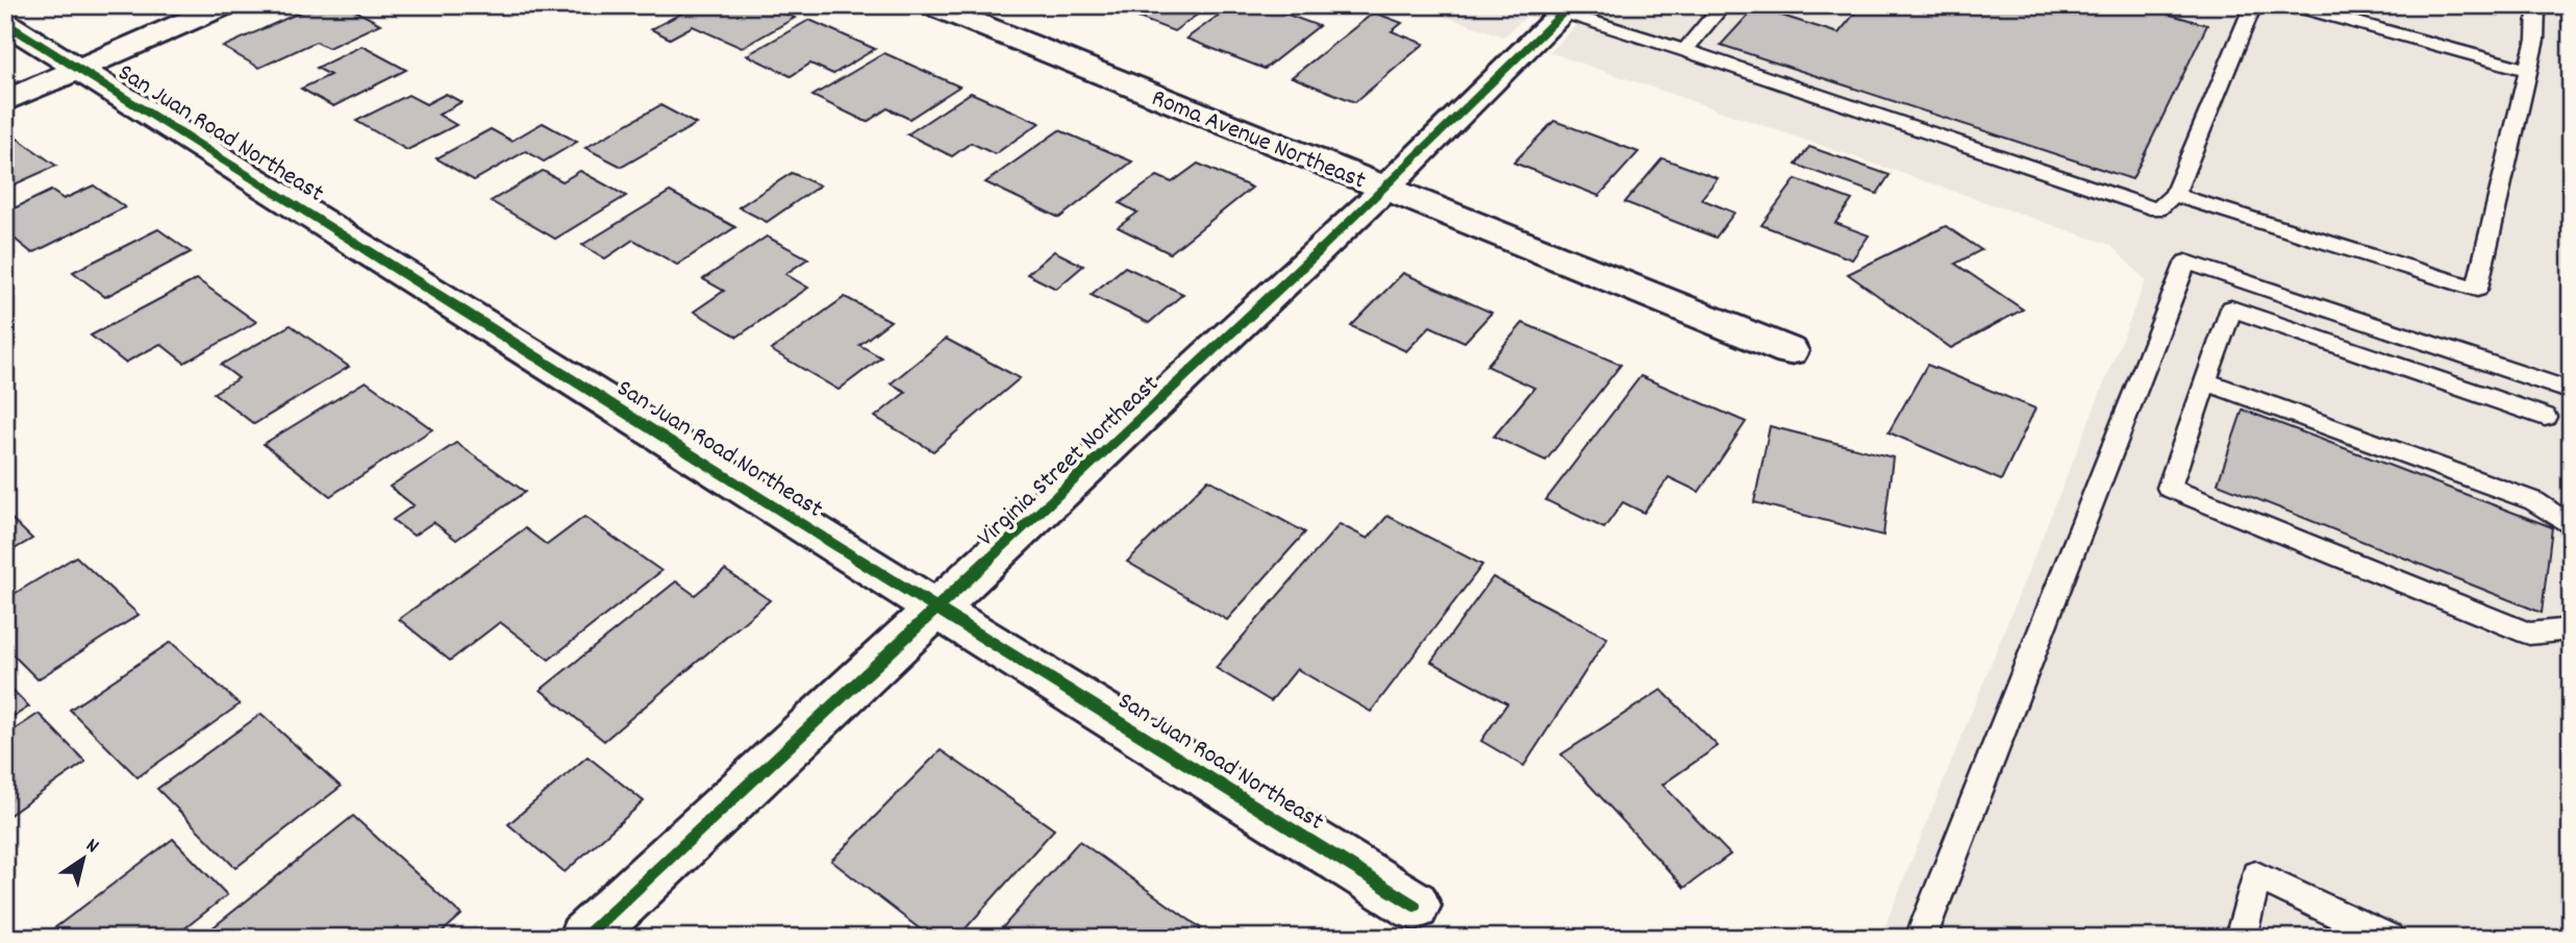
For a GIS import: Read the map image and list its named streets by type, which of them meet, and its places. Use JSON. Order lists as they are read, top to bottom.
{
  "streets": {
    "street": ["San Juan Road Northeast", "Roma Avenue Northeast", "Virginia Street Northeast"]
  },
  "crossings": [
    ["San Juan Road Northeast", "Virginia Street Northeast"],
    ["Roma Avenue Northeast", "Virginia Street Northeast"]
  ],
  "north": "top right"
}
